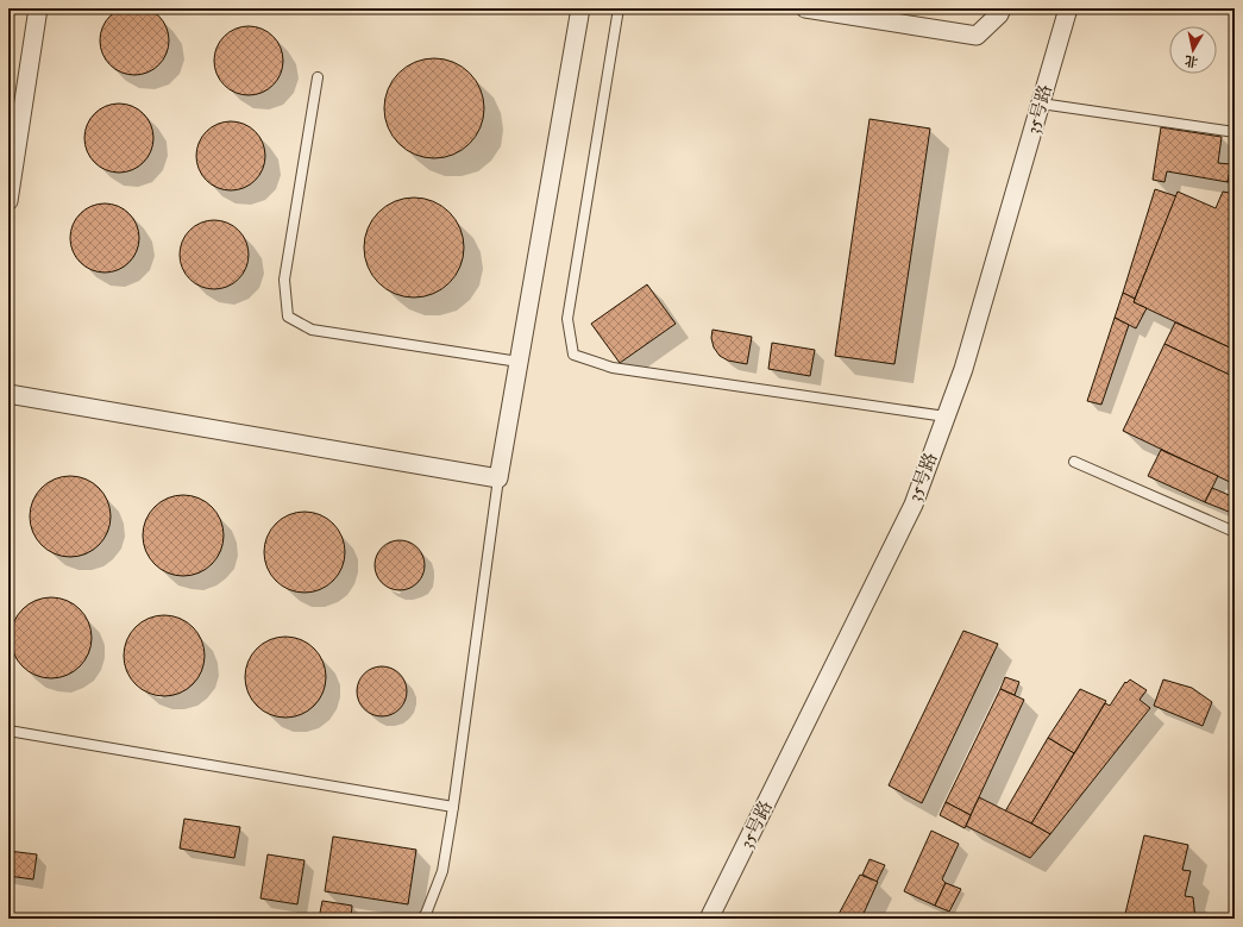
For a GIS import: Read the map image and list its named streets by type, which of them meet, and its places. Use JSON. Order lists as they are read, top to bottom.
{
  "streets": {
    "street": ["35号路"]
  },
  "north": "bottom"
}
